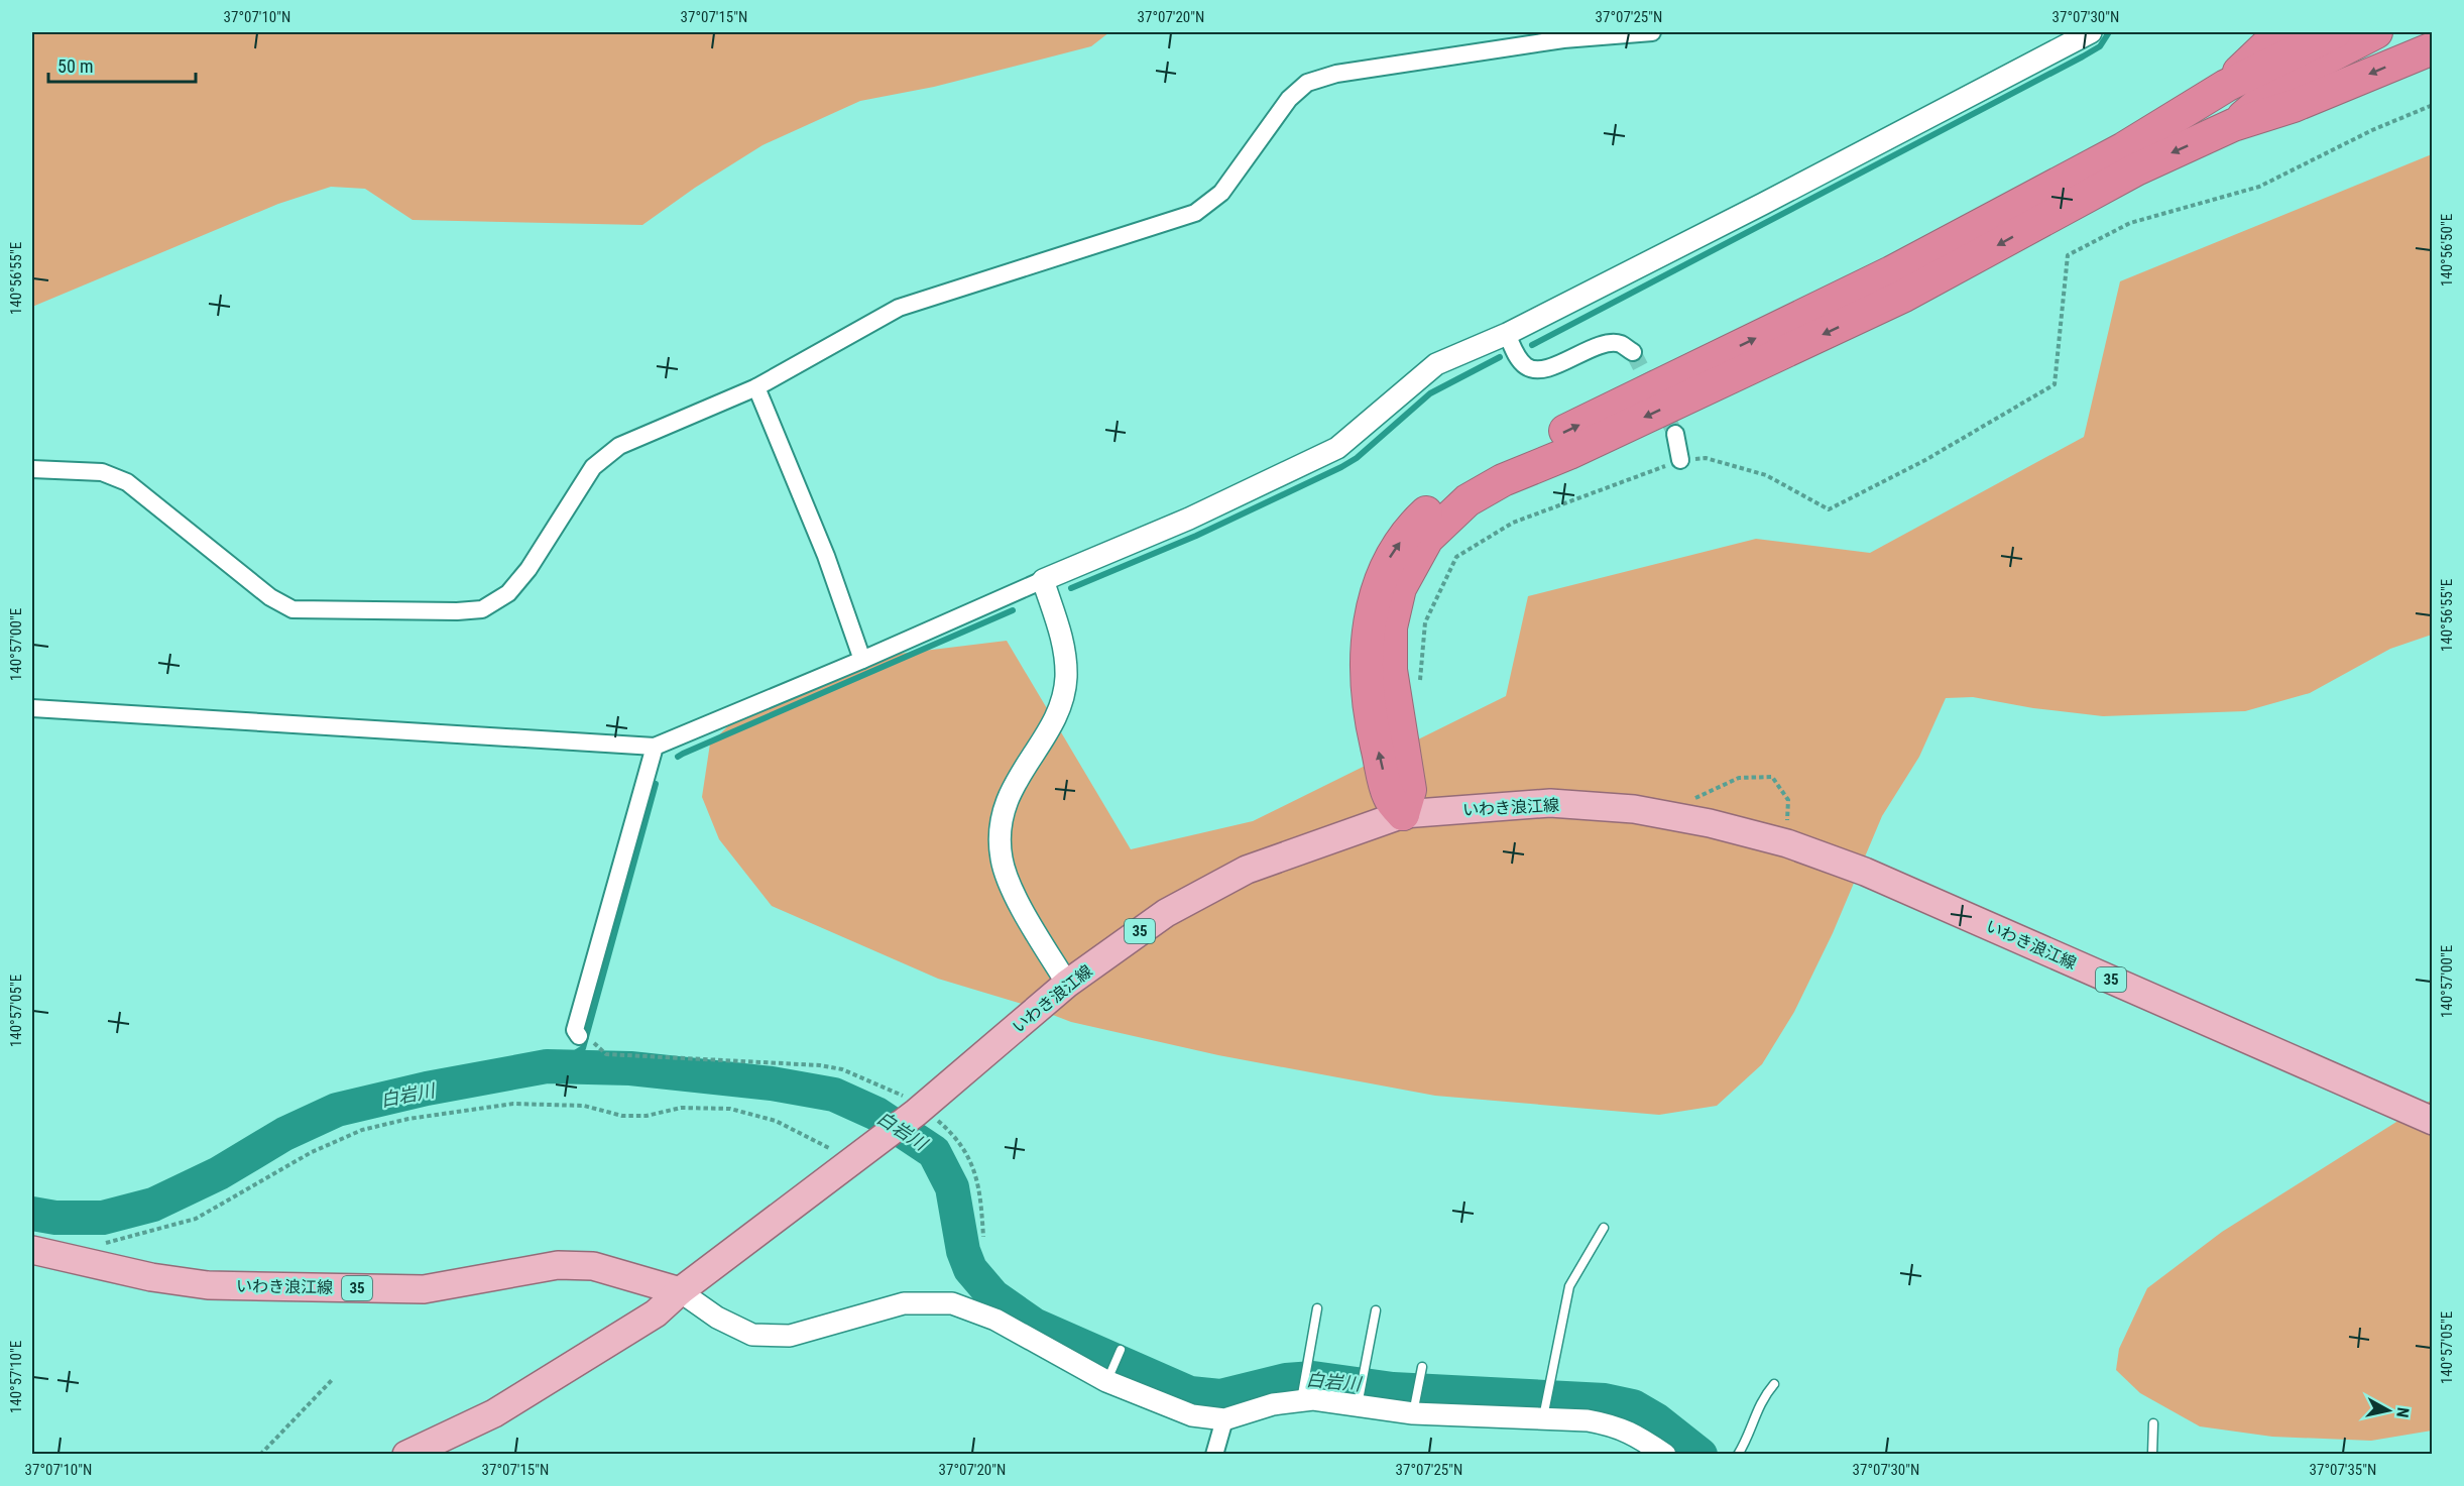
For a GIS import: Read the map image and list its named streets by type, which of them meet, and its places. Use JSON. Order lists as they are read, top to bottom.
{
  "streets": {
    "main road": ["いわき浪江線", "35"]
  },
  "water": ["白岩川"],
  "scale_bar": "50 m",
  "north": "right",
  "coordinates": [
    "37°07'10\"N",
    "37°07'15\"N",
    "37°07'20\"N",
    "37°07'25\"N",
    "37°07'30\"N",
    "140°56'50\"E",
    "140°56'55\"E",
    "140°57'00\"E",
    "140°57'05\"E",
    "140°57'10\"E",
    "37°07'35\"N"
  ]
}
